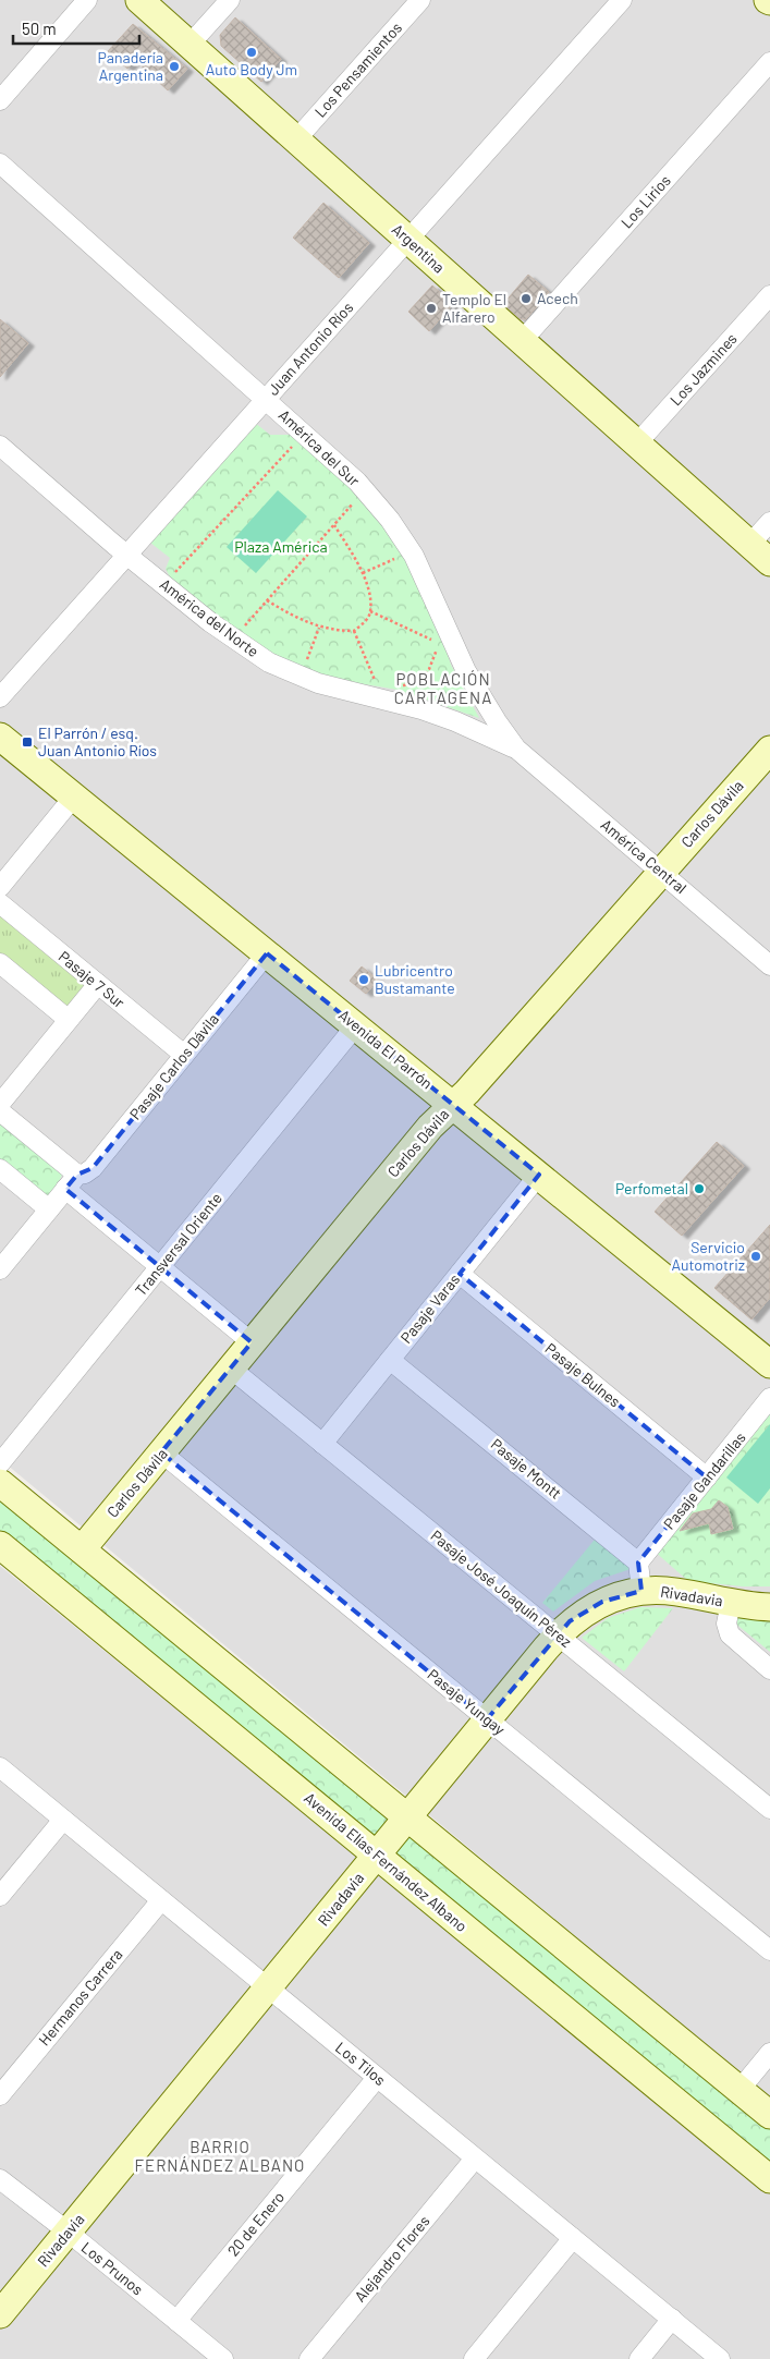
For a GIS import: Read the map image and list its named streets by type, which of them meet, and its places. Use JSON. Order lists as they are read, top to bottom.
{
  "streets": {
    "street": [
      "Los Pensamientos",
      "Los Lirios",
      "Argentina",
      "Juan Antonio Ríos",
      "Los Jazmines",
      "América del Sur",
      "América del Norte",
      "Carlos Dávila",
      "América Central",
      "Pasaje 7 Sur",
      "Avenida El Parrón",
      "Pasaje Carlos Dávila",
      "Transversal Oriente",
      "Pasaje Varas",
      "Pasaje Bulnes",
      "Pasaje Montt",
      "Pasaje Gandarillas",
      "Pasaje José Joaquín Pérez",
      "Rivadavia",
      "Pasaje Yungay",
      "Avenida Elías Fernández Albano",
      "Hermanos Carrera",
      "Los Tilos",
      "20 de Enero",
      "Alejandro Flores",
      "Los Prunos"
    ]
  },
  "crossings": [
    ["Los Pensamientos", "Argentina"],
    ["Los Lirios", "Argentina"],
    ["Argentina", "Juan Antonio Ríos"],
    ["Argentina", "Los Jazmines"],
    ["Juan Antonio Ríos", "América del Sur"],
    ["Juan Antonio Ríos", "América del Norte"],
    ["América del Sur", "América del Norte"],
    ["América del Sur", "América Central"],
    ["América del Norte", "América Central"],
    ["Carlos Dávila", "América Central"],
    ["Carlos Dávila", "Avenida El Parrón"],
    ["Carlos Dávila", "Pasaje José Joaquín Pérez"],
    ["Carlos Dávila", "Pasaje Yungay"],
    ["Pasaje 7 Sur", "Pasaje Carlos Dávila"],
    ["Avenida El Parrón", "Pasaje Carlos Dávila"],
    ["Avenida El Parrón", "Transversal Oriente"],
    ["Avenida El Parrón", "Pasaje Varas"],
    ["Pasaje Varas", "Pasaje Bulnes"],
    ["Pasaje Varas", "Pasaje Montt"],
    ["Pasaje Varas", "Pasaje José Joaquín Pérez"],
    ["Pasaje Bulnes", "Pasaje Gandarillas"],
    ["Pasaje Montt", "Pasaje Gandarillas"],
    ["Pasaje José Joaquín Pérez", "Rivadavia"],
    ["Rivadavia", "Pasaje Yungay"],
    ["Rivadavia", "Avenida Elías Fernández Albano"],
    ["Rivadavia", "Los Tilos"],
    ["Rivadavia", "Los Prunos"],
    ["Hermanos Carrera", "Los Tilos"],
    ["Los Tilos", "20 de Enero"],
    ["Los Tilos", "Alejandro Flores"],
    ["20 de Enero", "Los Prunos"]
  ],
  "districts": ["POBLACIÓN CARTAGENA", "BARRIO FERNÁNDEZ ALBANO"],
  "parks": ["Plaza América"],
  "places": {
    "other": [
      "Auto Body Jm",
      "Panadería Argentina",
      "Acech",
      "Templo El Alfarero",
      "Lubricentro Bustamante",
      "Perfometal",
      "Servicio Automotriz"
    ],
    "transit": ["El Parrón / esq. Juan Antonio Ríos"]
  },
  "scale_bar": "50 m"
}
